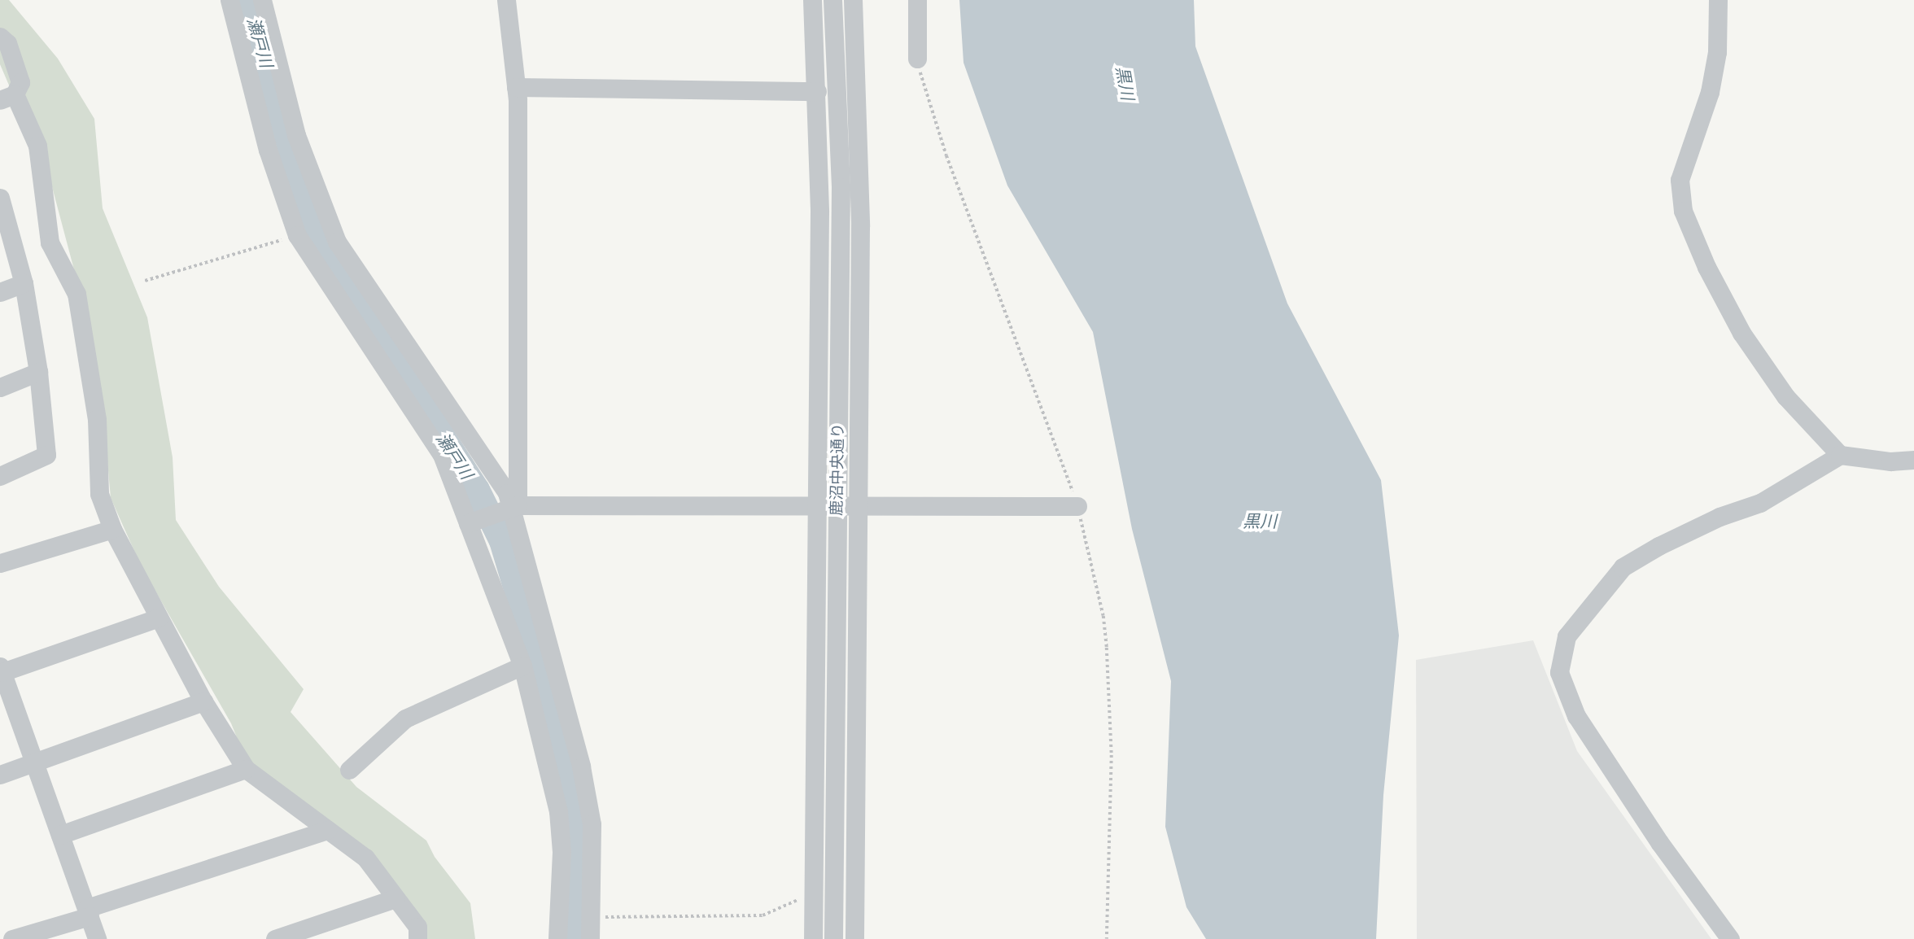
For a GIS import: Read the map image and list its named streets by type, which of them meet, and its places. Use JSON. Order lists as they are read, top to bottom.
{
  "streets": {
    "street": ["鹿沼中央通り"]
  },
  "water": ["瀬戸川", "黒川"]
}
